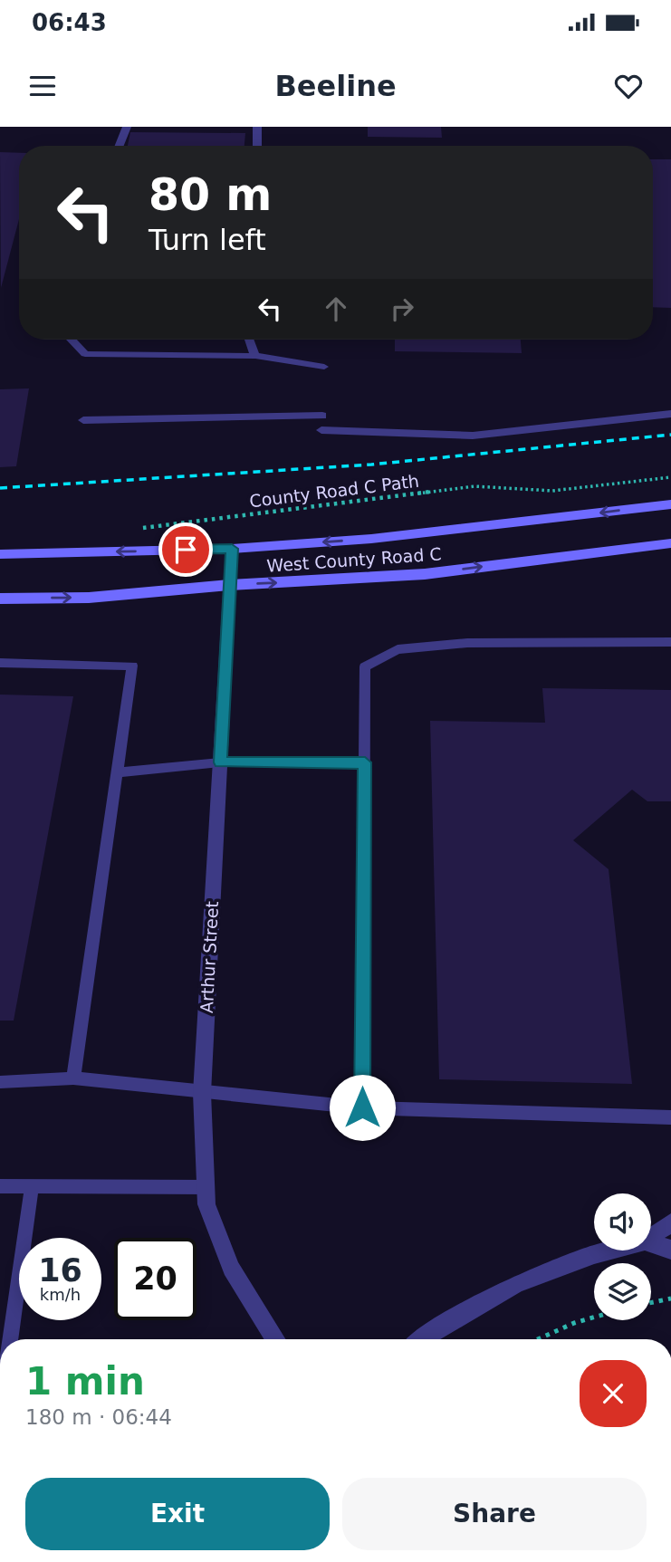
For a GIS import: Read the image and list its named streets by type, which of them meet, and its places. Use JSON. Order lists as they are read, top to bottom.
{
  "streets": {
    "main road": ["West County Road C"],
    "street": ["Arthur Street"],
    "path": ["County Road C Path"]
  },
  "crossings": [
    ["West County Road C", "Arthur Street"]
  ],
  "page": {
    "status": "06:43",
    "header": "Beeline",
    "turn": ["80 m", "Turn left"],
    "speed": "16 km/h",
    "limit": "20",
    "heading": ["1 min", "180 m · 06:44"],
    "buttons": ["Exit", "Share"]
  }
}
